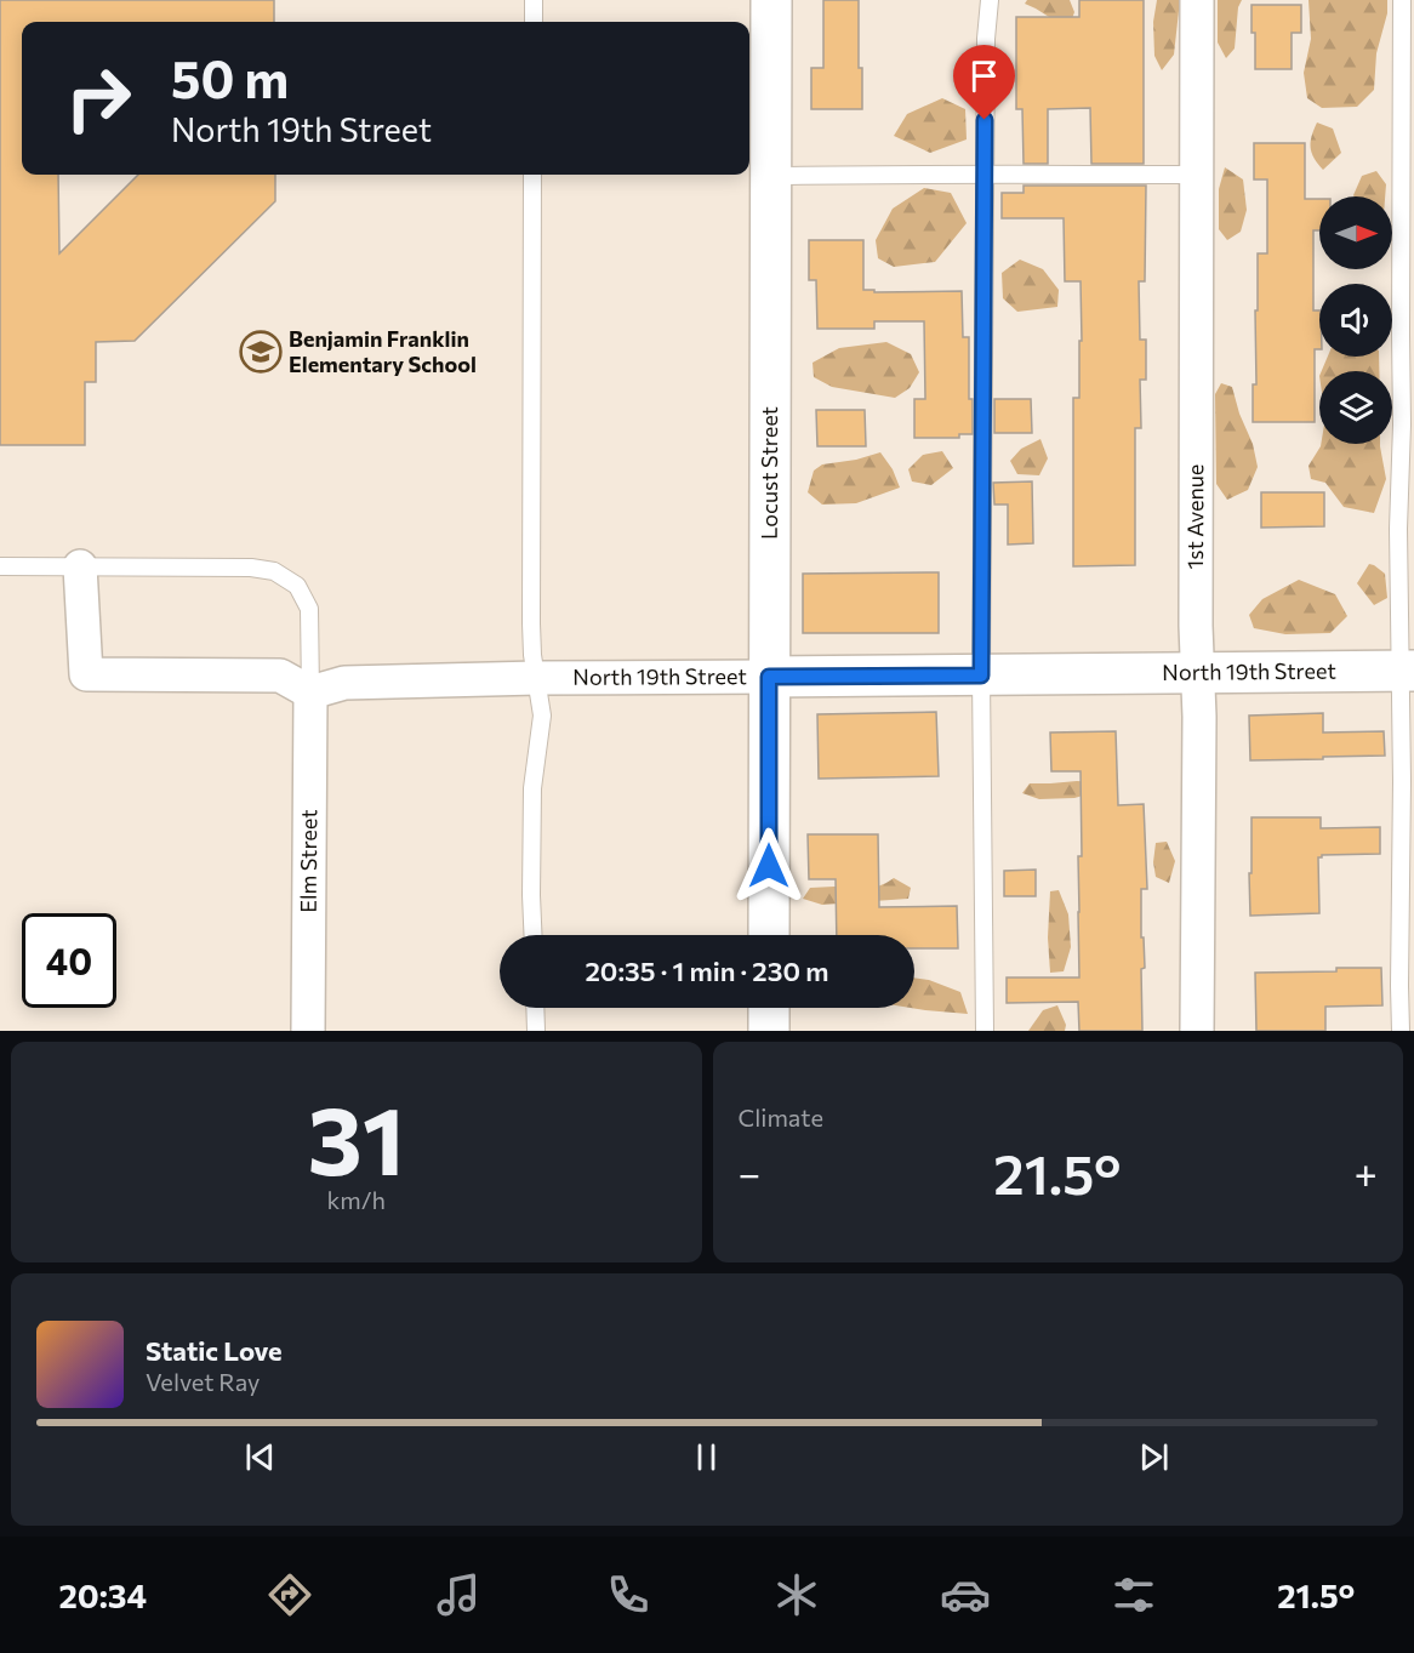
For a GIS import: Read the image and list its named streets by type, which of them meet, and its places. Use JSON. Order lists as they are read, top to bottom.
{
  "streets": {
    "street": [
      "Locust Street",
      "1st Avenue",
      "North 19th Street",
      "Elm Street"
    ]
  },
  "crossings": [
    ["Locust Street", "North 19th Street"],
    ["1st Avenue", "North 19th Street"],
    ["North 19th Street", "Elm Street"]
  ],
  "places": {
    "school or university": ["Benjamin Franklin Elementary School"]
  },
  "north": "right",
  "page": {
    "turn": ["50 m", "North 19th Street"],
    "limit": "40",
    "trip": "20:35 · 1 min · 230 m",
    "tile": [
      ["31", "km/h"],
      "Climate"
    ],
    "heat": ["−", "21.5°", "+"],
    "song": ["Static Love", "Velvet Ray"],
    "tabs": ["20:34", "21.5°"]
  }
}
